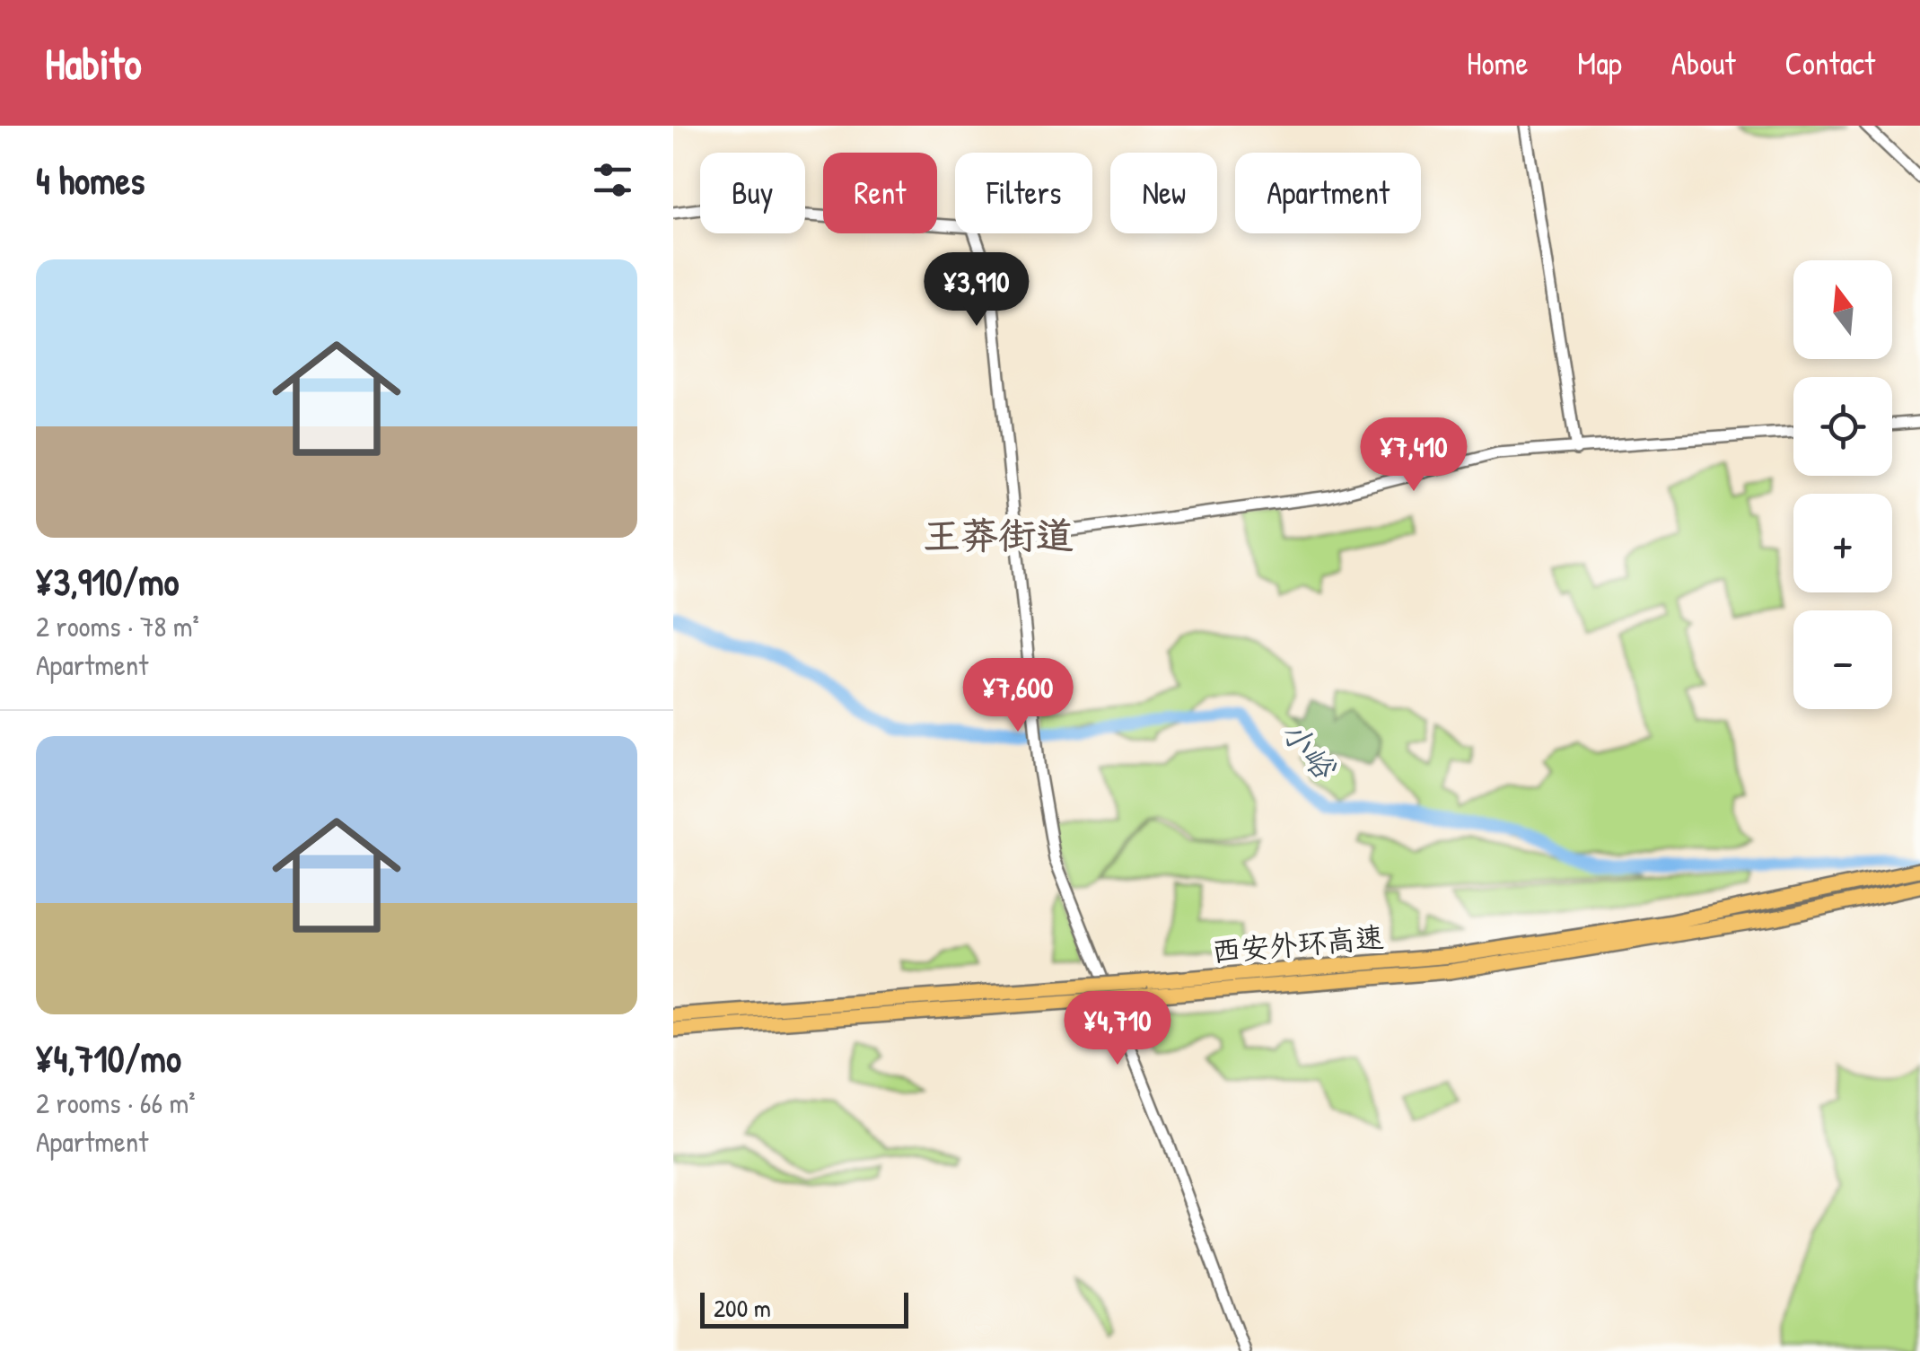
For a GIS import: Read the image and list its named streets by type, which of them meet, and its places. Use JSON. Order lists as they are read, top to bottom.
{
  "streets": {
    "highway": ["西安外环高速"]
  },
  "districts": ["王莽街道"],
  "water": ["小峪"],
  "scale_bar": "200 m",
  "north": "top",
  "page": {
    "header": "Habito",
    "nav": [
      "Home",
      "Map",
      "About",
      "Contact"
    ],
    "heading": "4 homes",
    "chip": [
      "Buy",
      "Rent",
      "Filters",
      "New",
      "Apartment"
    ],
    "list": [
      {
        "name": "¥3,910/mo",
        "note": "2 rooms · 78 m² · Apartment"
      },
      {
        "name": "¥4,710/mo",
        "note": "2 rooms · 66 m² · Apartment"
      }
    ],
    "price": [
      "¥3,910",
      "¥7,410",
      "¥7,600",
      "¥4,710"
    ],
    "map_buttons": ["+", "−"],
    "scale": "200 m"
  }
}
